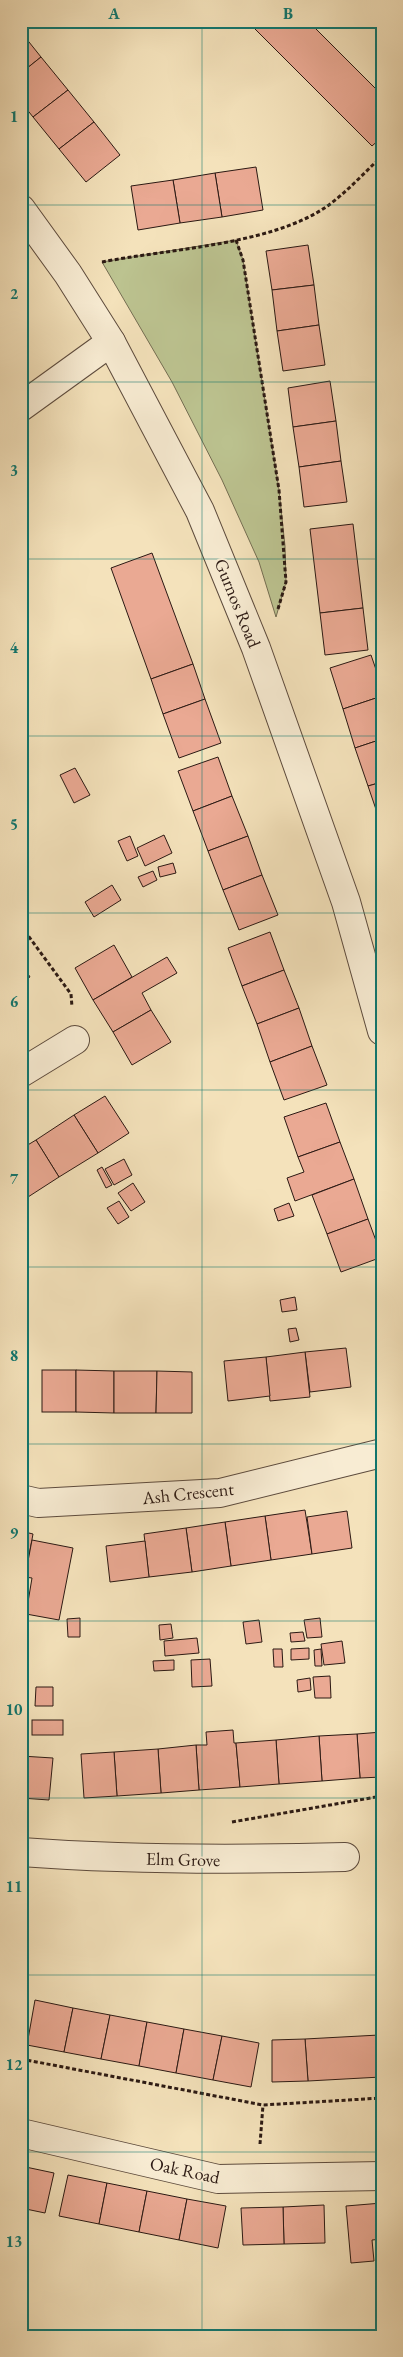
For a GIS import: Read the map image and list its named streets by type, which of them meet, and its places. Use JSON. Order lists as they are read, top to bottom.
{
  "streets": {
    "street": [
      "Gurnos Road",
      "Ash Crescent",
      "Elm Grove",
      "Oak Road"
    ]
  },
  "grid": {
    "columns": ["A", "B"],
    "rows": [
      "1",
      "2",
      "3",
      "4",
      "5",
      "6",
      "7",
      "8",
      "9",
      "10",
      "11",
      "12",
      "13"
    ]
  }
}
